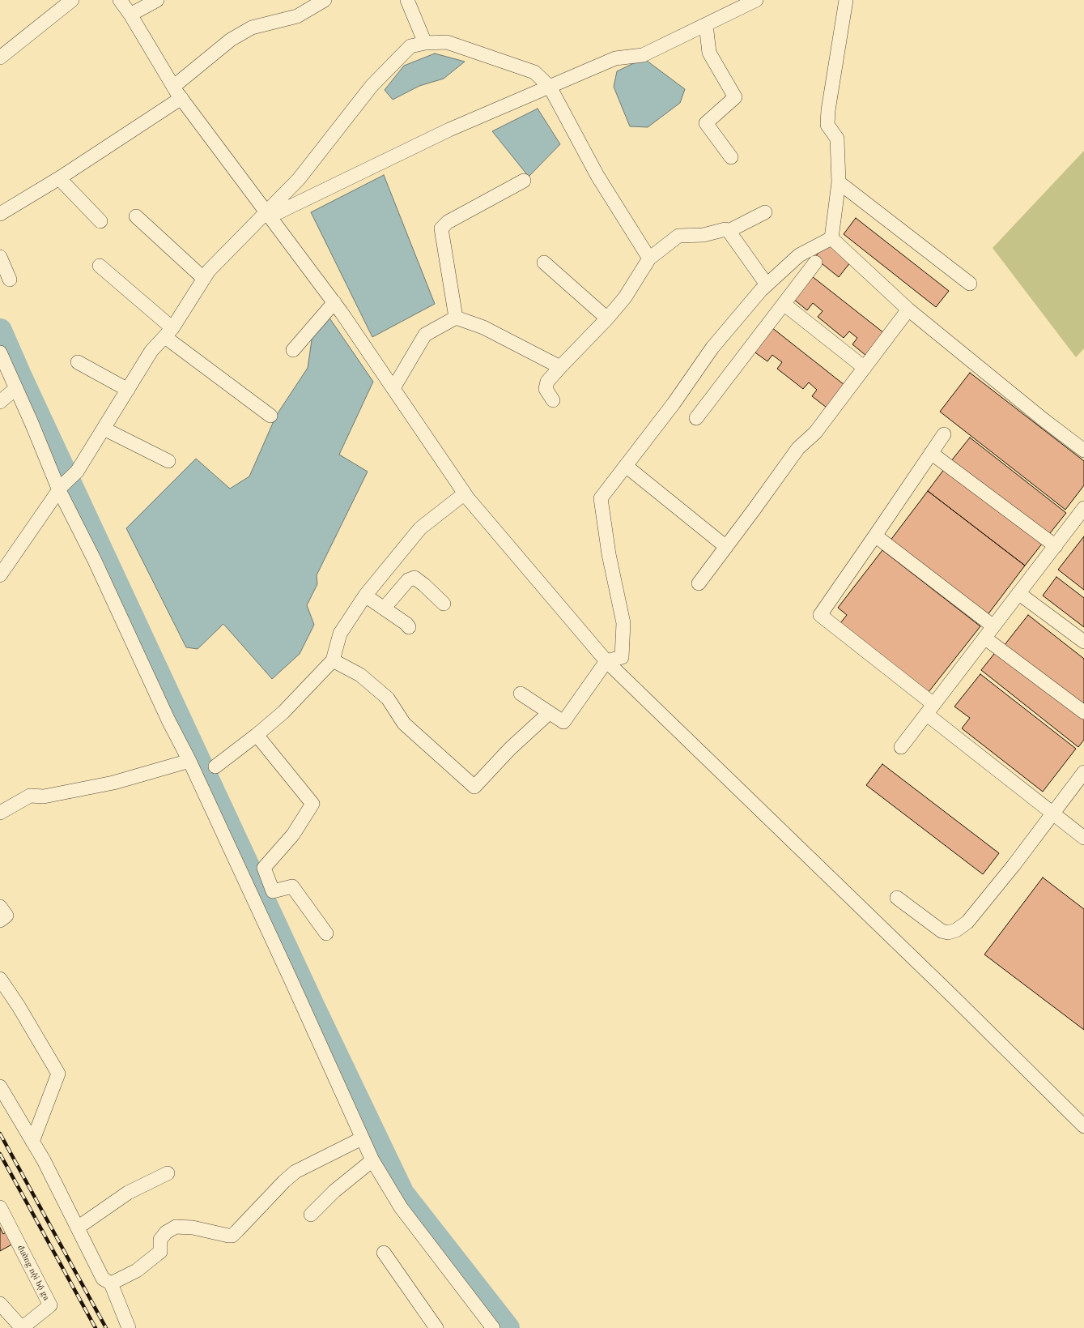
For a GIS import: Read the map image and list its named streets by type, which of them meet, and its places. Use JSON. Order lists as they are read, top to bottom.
{
  "streets": {
    "street": ["đường nội bộ ga"]
  }
}
